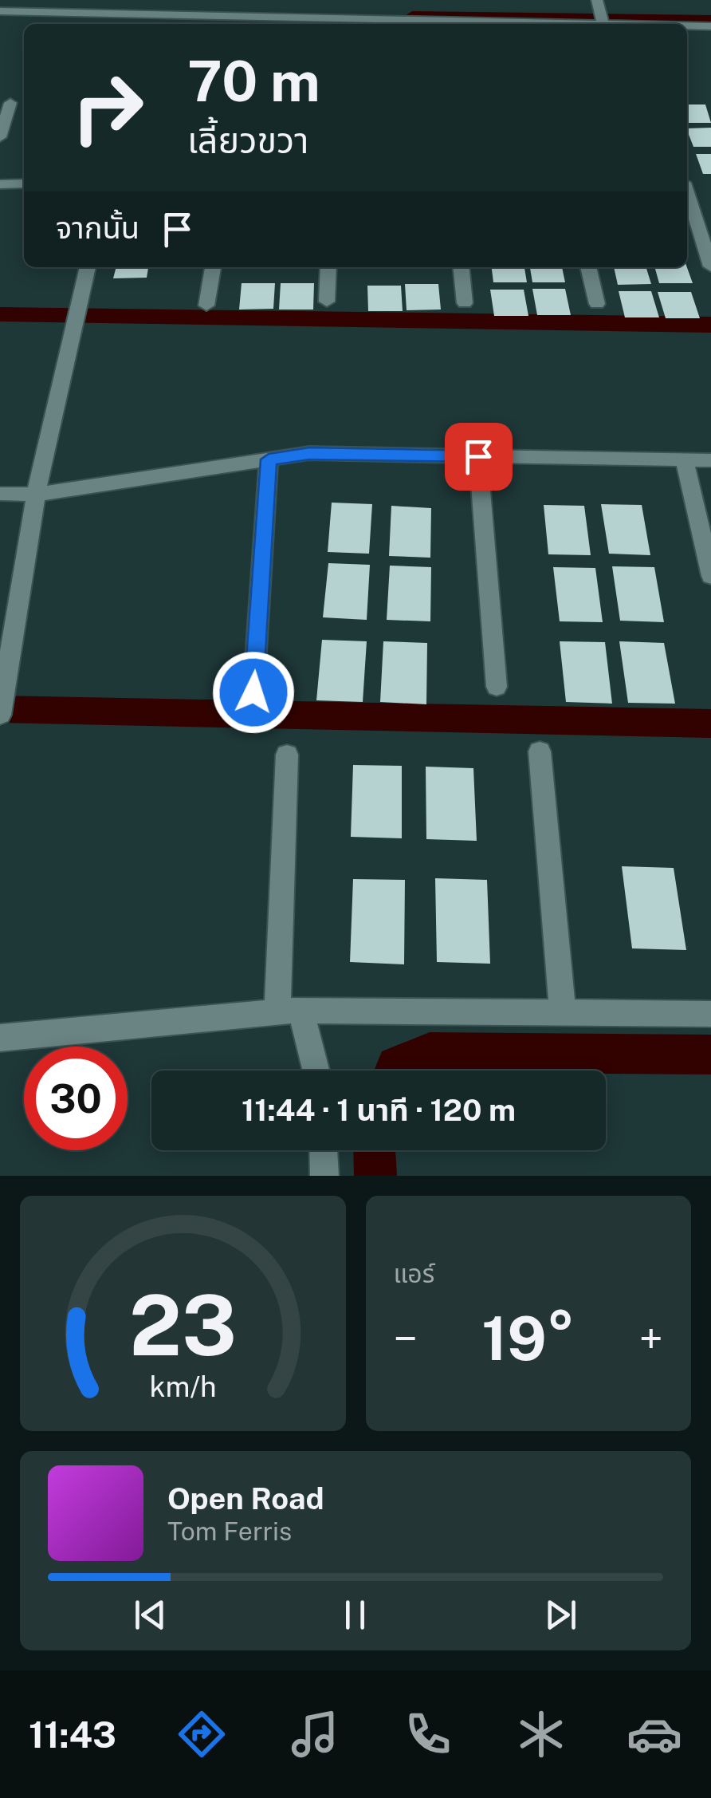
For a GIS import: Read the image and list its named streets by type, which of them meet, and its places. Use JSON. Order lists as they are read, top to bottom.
{
  "page": {
    "turn": ["70 m", "เลี้ยวขวา"],
    "then": "จากนั้น",
    "limit": "30",
    "trip": "11:44 · 1 นาที · 120 m",
    "tile": "แอร์",
    "heat": ["−", "19°", "+"],
    "song": ["Open Road", "Tom Ferris"],
    "tabs": "11:43",
    "gauge": ["23", "km/h"]
  }
}
